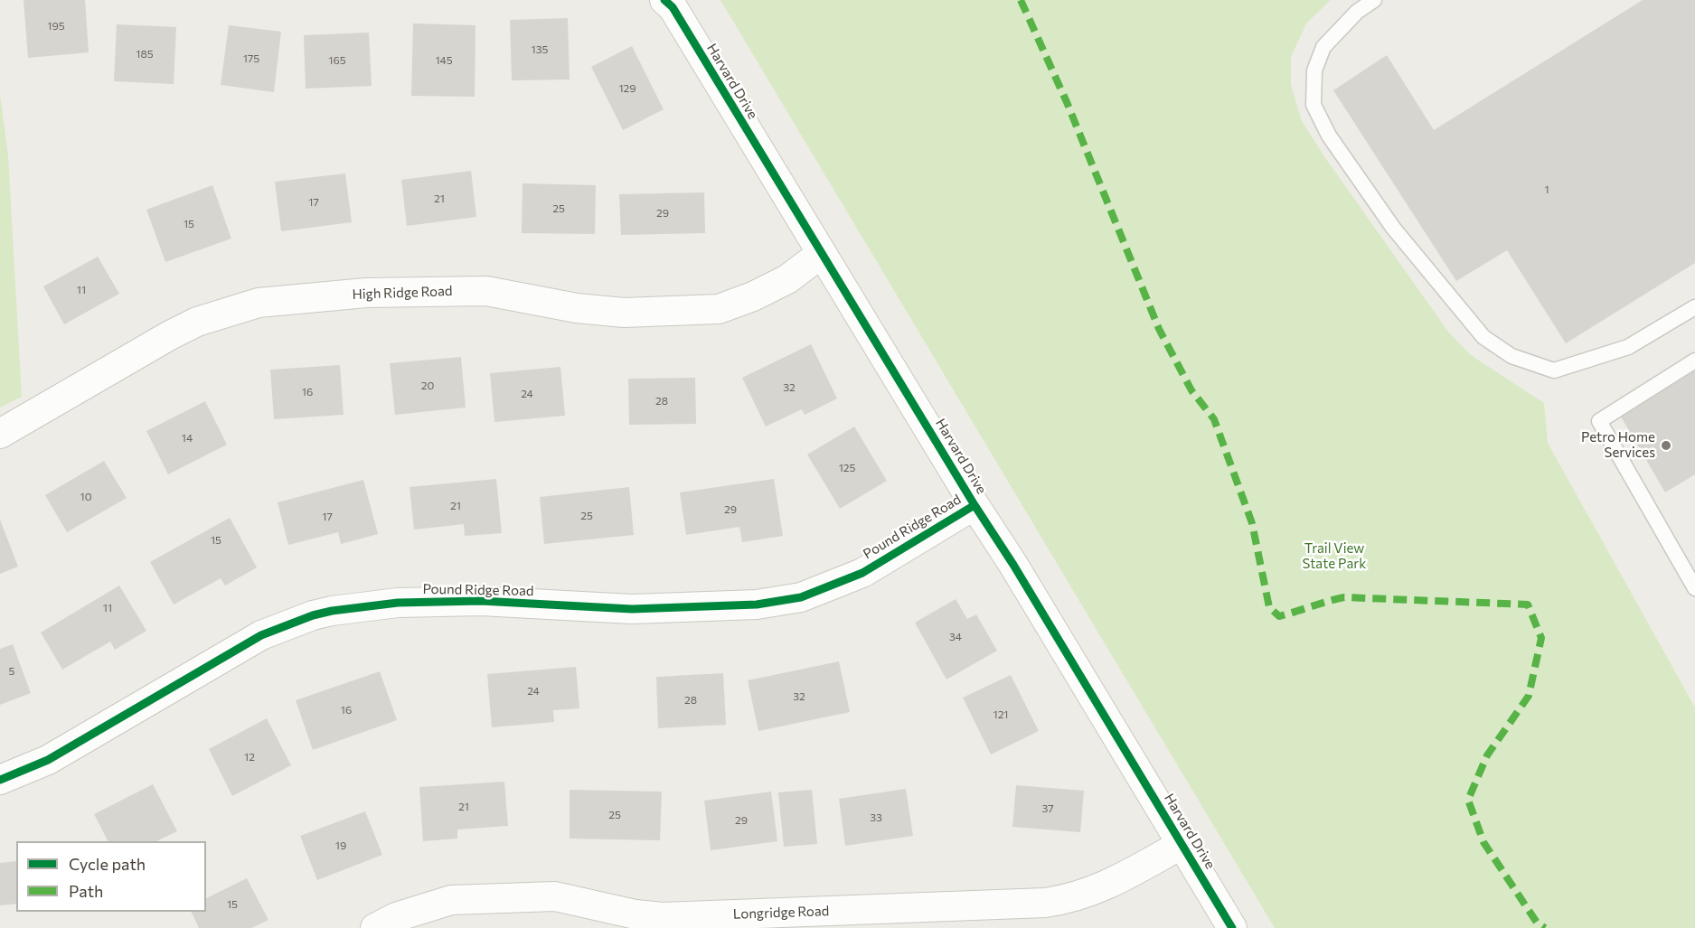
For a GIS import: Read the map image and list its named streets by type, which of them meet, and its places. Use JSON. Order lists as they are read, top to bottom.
{
  "streets": {
    "street": [
      "Harvard Drive",
      "High Ridge Road",
      "Pound Ridge Road",
      "Longridge Road"
    ]
  },
  "crossings": [
    ["Harvard Drive", "High Ridge Road"],
    ["Harvard Drive", "Pound Ridge Road"],
    ["Harvard Drive", "Longridge Road"]
  ],
  "parks": ["Trail View State Park"],
  "places": ["Petro Home Services"],
  "house_numbers": [
    "195",
    "135",
    "185",
    "175",
    "165",
    "145",
    "129",
    "1",
    "21",
    "17",
    "25",
    "29",
    "15",
    "11",
    "20",
    "32",
    "16",
    "24",
    "28",
    "14",
    "125",
    "10",
    "21",
    "29",
    "25",
    "17",
    "15",
    "11",
    "34",
    "5",
    "24",
    "32",
    "28",
    "16",
    "121",
    "12",
    "21",
    "37",
    "25",
    "33",
    "29",
    "19",
    "15"
  ],
  "legend": ["Cycle path", "Path"]
}
